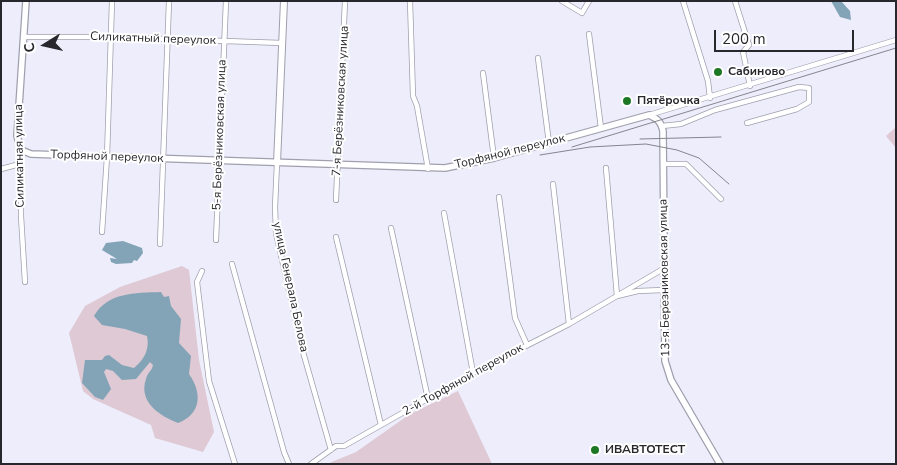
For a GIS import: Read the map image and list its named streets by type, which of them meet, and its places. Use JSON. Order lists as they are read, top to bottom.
{
  "streets": {
    "main road": ["улица Генерала Белова"],
    "street": [
      "Силикатный переулок",
      "7-я Берёзниковская улица",
      "5-я Берёзниковская улица",
      "Торфяной переулок",
      "Силикатная улица",
      "13-я Березниковская улица",
      "2-й Торфяной переулок"
    ]
  },
  "crossings": [
    ["Силикатный переулок", "5-я Берёзниковская улица"],
    ["Силикатный переулок", "Силикатная улица"],
    ["Силикатный переулок", "улица Генерала Белова"],
    ["7-я Берёзниковская улица", "Торфяной переулок"],
    ["5-я Берёзниковская улица", "Торфяной переулок"],
    ["Торфяной переулок", "Силикатная улица"],
    ["Торфяной переулок", "улица Генерала Белова"],
    ["13-я Березниковская улица", "2-й Торфяной переулок"],
    ["улица Генерала Белова", "2-й Торфяной переулок"]
  ],
  "places": ["Сабиново", "Пятёрочка", "ИВАВТОТЕСТ"],
  "scale_bar": "200 m",
  "north": "left"
}
